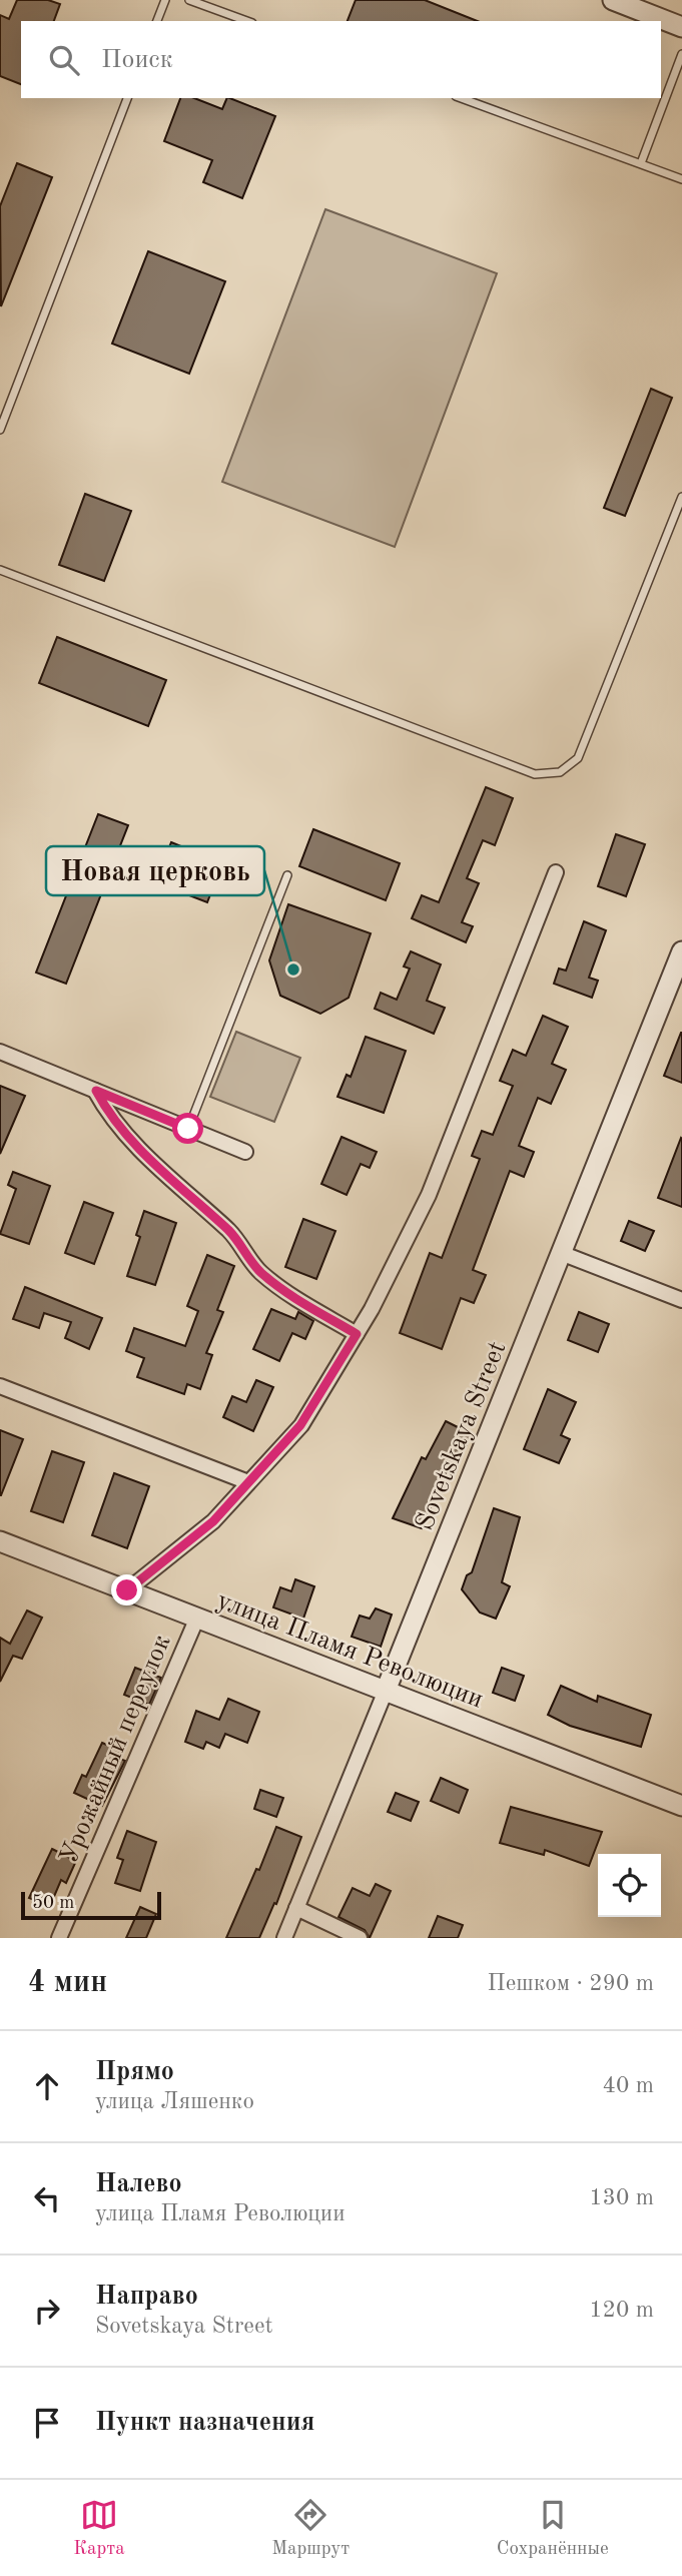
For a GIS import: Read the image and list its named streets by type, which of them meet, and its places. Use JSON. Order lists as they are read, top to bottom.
{
  "streets": {
    "street": ["Sovetskaya Street", "улица Пламя Революции", "Урожайный переулок"]
  },
  "crossings": [
    ["Sovetskaya Street", "улица Пламя Революции"],
    ["улица Пламя Революции", "Урожайный переулок"]
  ],
  "places": ["Новая церковь"],
  "scale_bar": "50 m",
  "page": {
    "search": "Поиск",
    "scale": "50 m",
    "heading": ["4 мин", "Пешком · 290 m"],
    "list": [
      ["Прямо", "улица Ляшенко", "40 m"],
      ["Налево", "улица Пламя Революции", "130 m"],
      ["Направо", "Sovetskaya Street", "120 m"],
      "Пункт назначения"
    ],
    "nav": ["Карта", "Маршрут", "Сохранённые"]
  }
}
